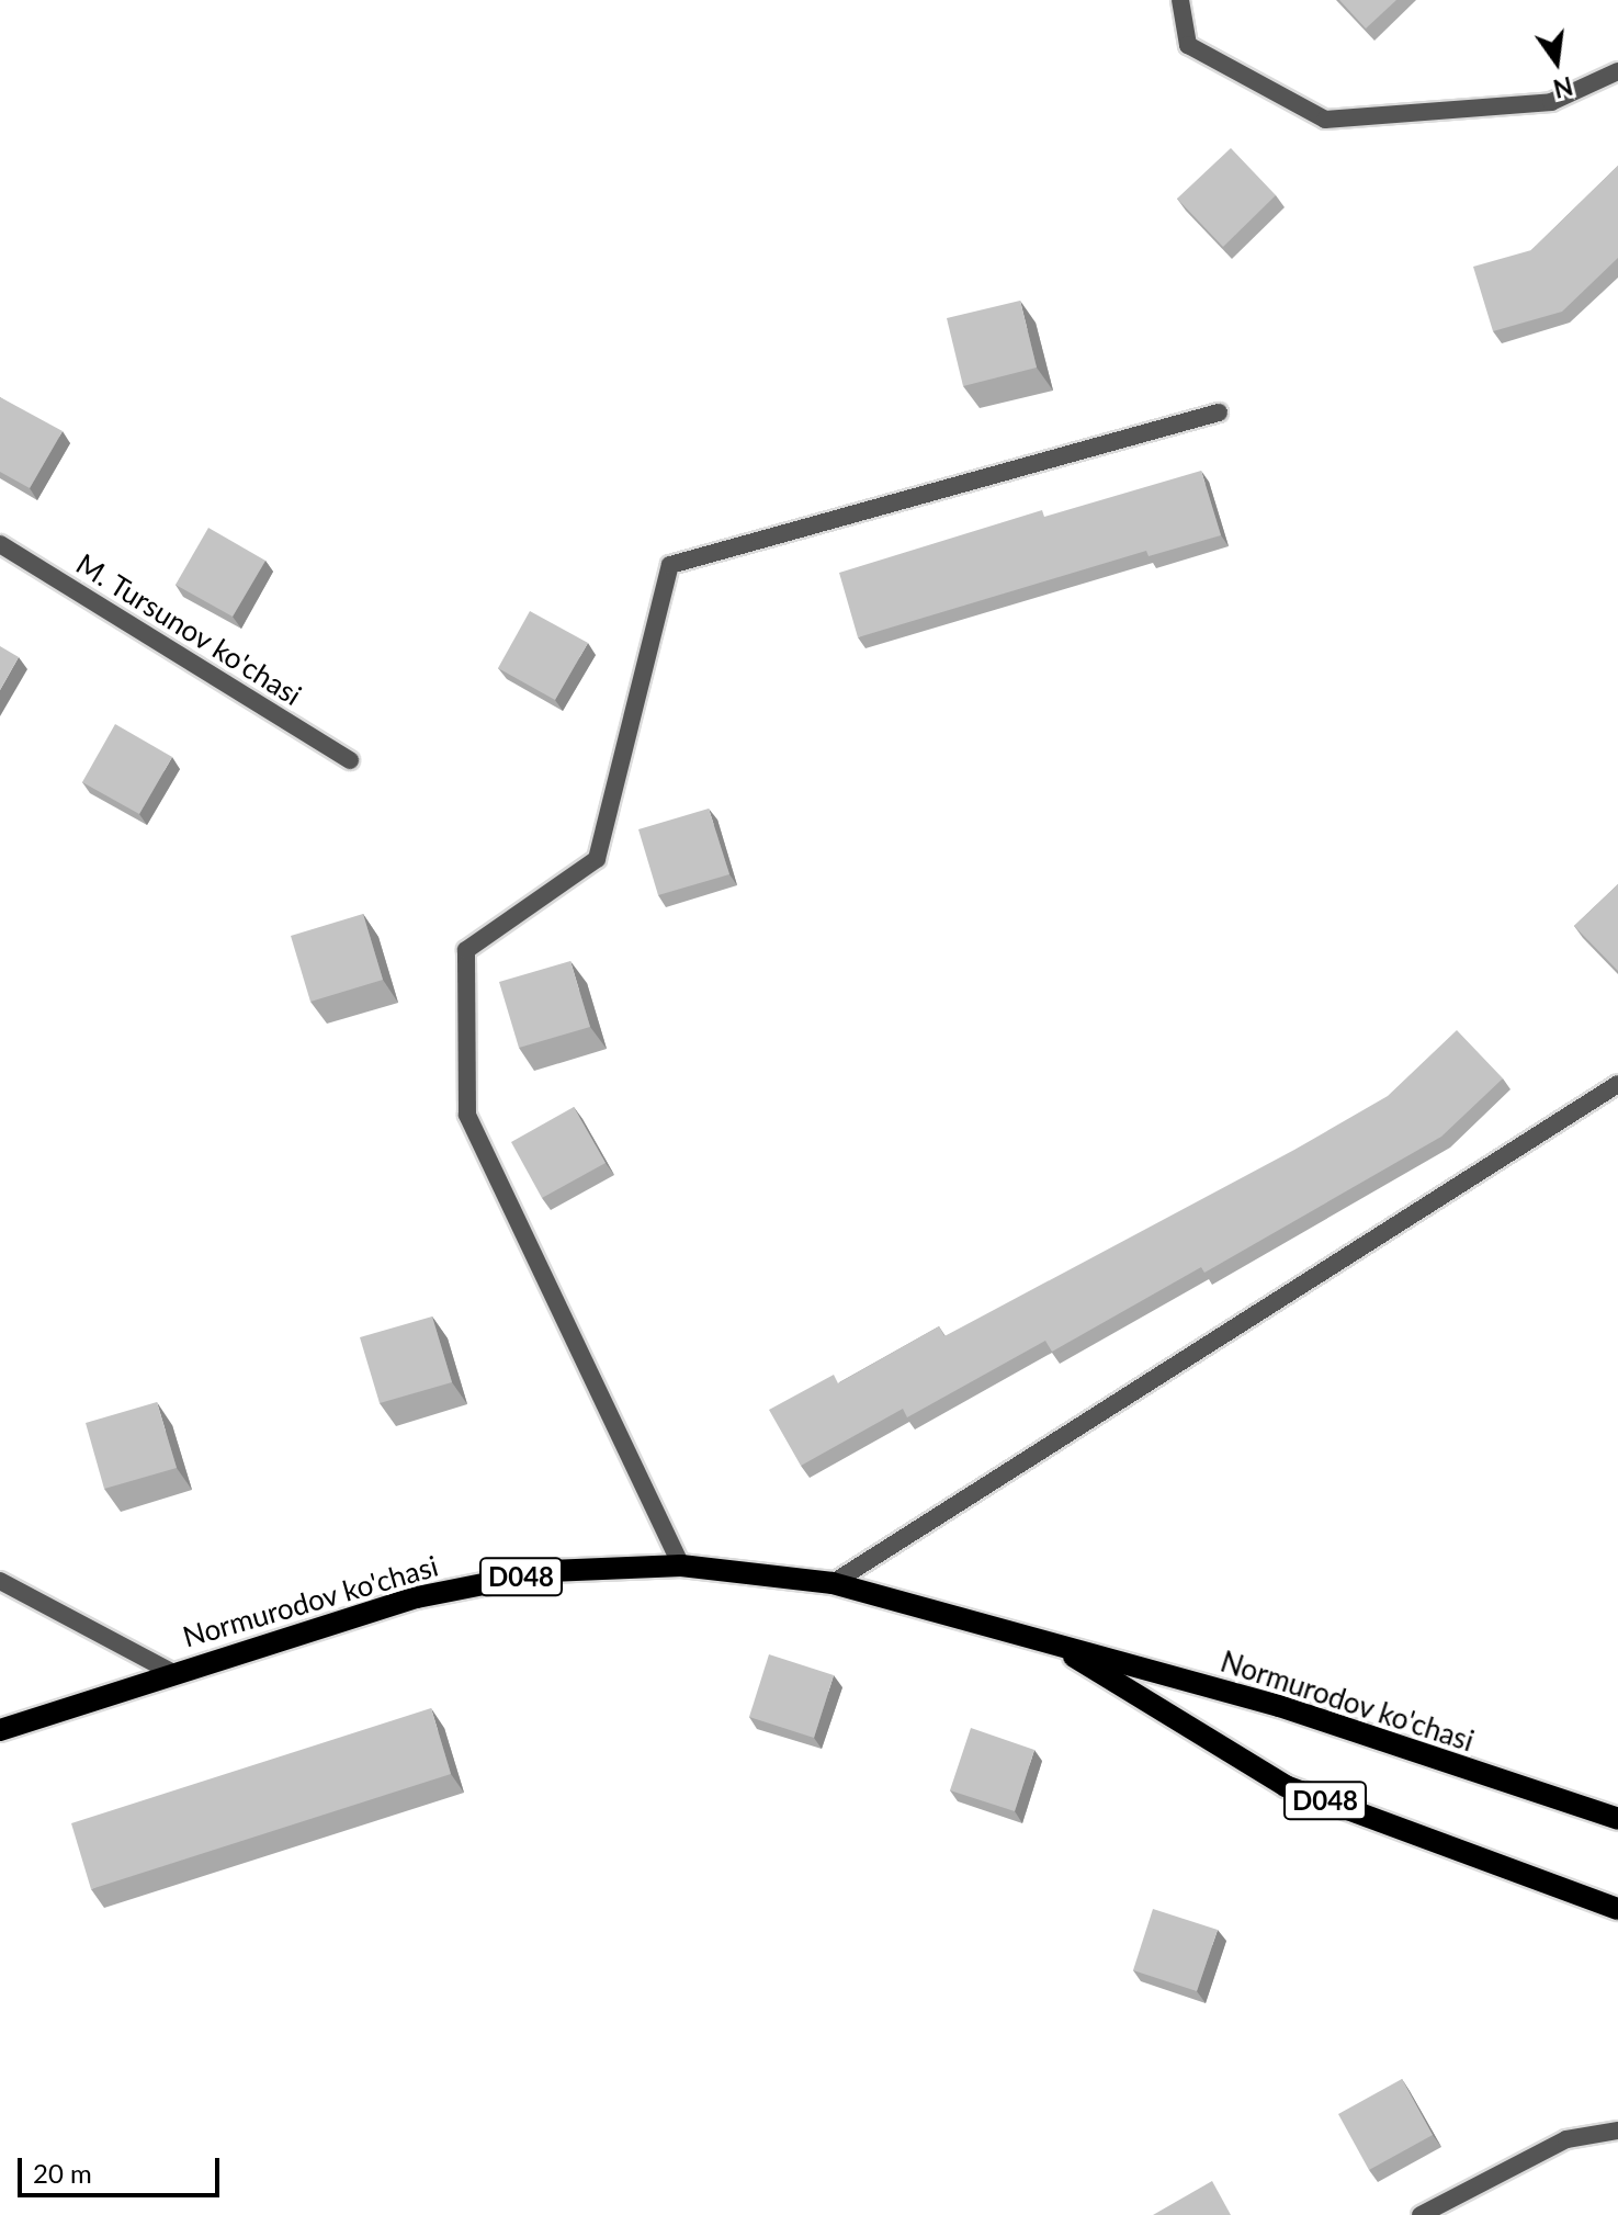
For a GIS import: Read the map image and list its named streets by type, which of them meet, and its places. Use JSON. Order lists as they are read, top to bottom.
{
  "streets": {
    "main road": ["D048", "Normurodov ko'chasi"],
    "street": ["M. Tursunov ko'chasi"]
  },
  "scale_bar": "20 m",
  "north": "bottom"
}
